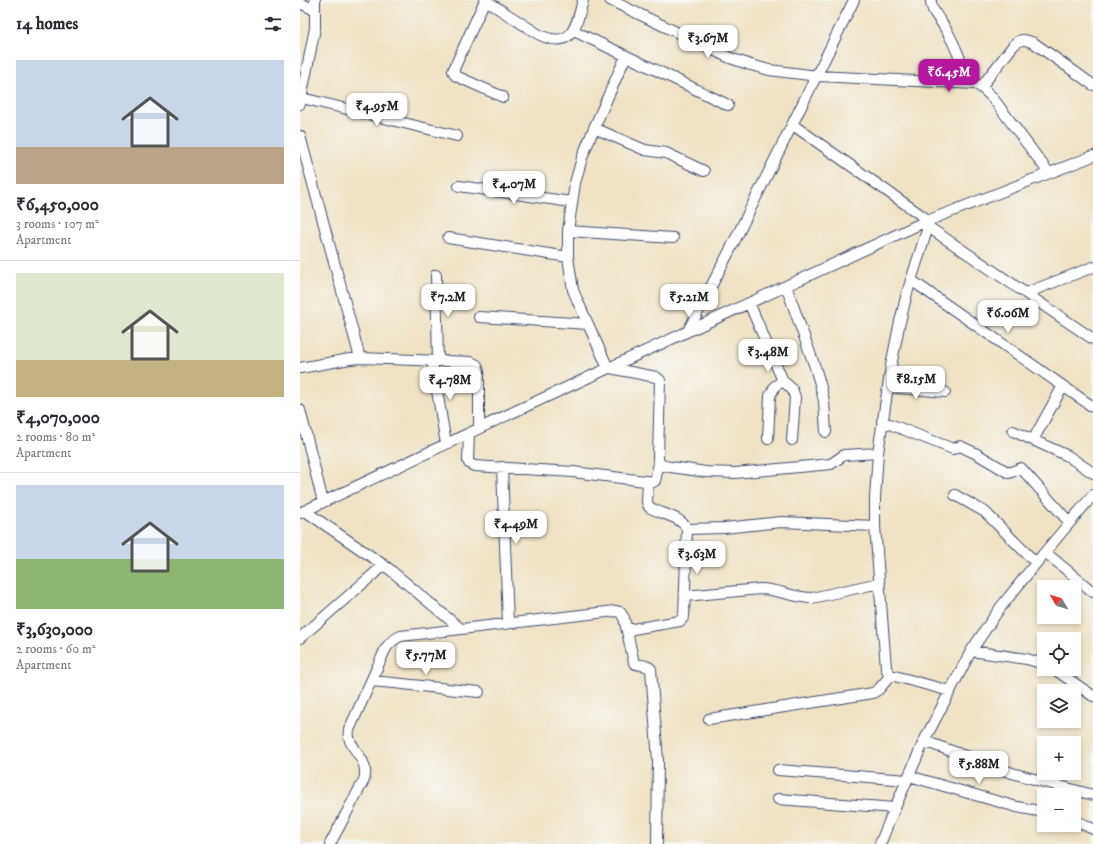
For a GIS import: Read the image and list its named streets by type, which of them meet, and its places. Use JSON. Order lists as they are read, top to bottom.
{
  "north": "top left",
  "page": {
    "heading": "14 homes",
    "price": [
      "₹3.67M",
      "₹6.45M",
      "₹4.95M",
      "₹4.07M",
      "₹7.2M",
      "₹5.21M",
      "₹6.06M",
      "₹3.48M",
      "₹8.15M",
      "₹4.78M",
      "₹4.49M",
      "₹3.63M",
      "₹5.77M",
      "₹5.88M"
    ],
    "list": [
      {
        "name": "₹6,450,000",
        "note": "3 rooms · 107 m² · Apartment"
      },
      {
        "name": "₹4,070,000",
        "note": "2 rooms · 80 m² · Apartment"
      },
      {
        "name": "₹3,630,000",
        "note": "2 rooms · 60 m² · Apartment"
      }
    ],
    "map_buttons": ["+", "−"]
  }
}
